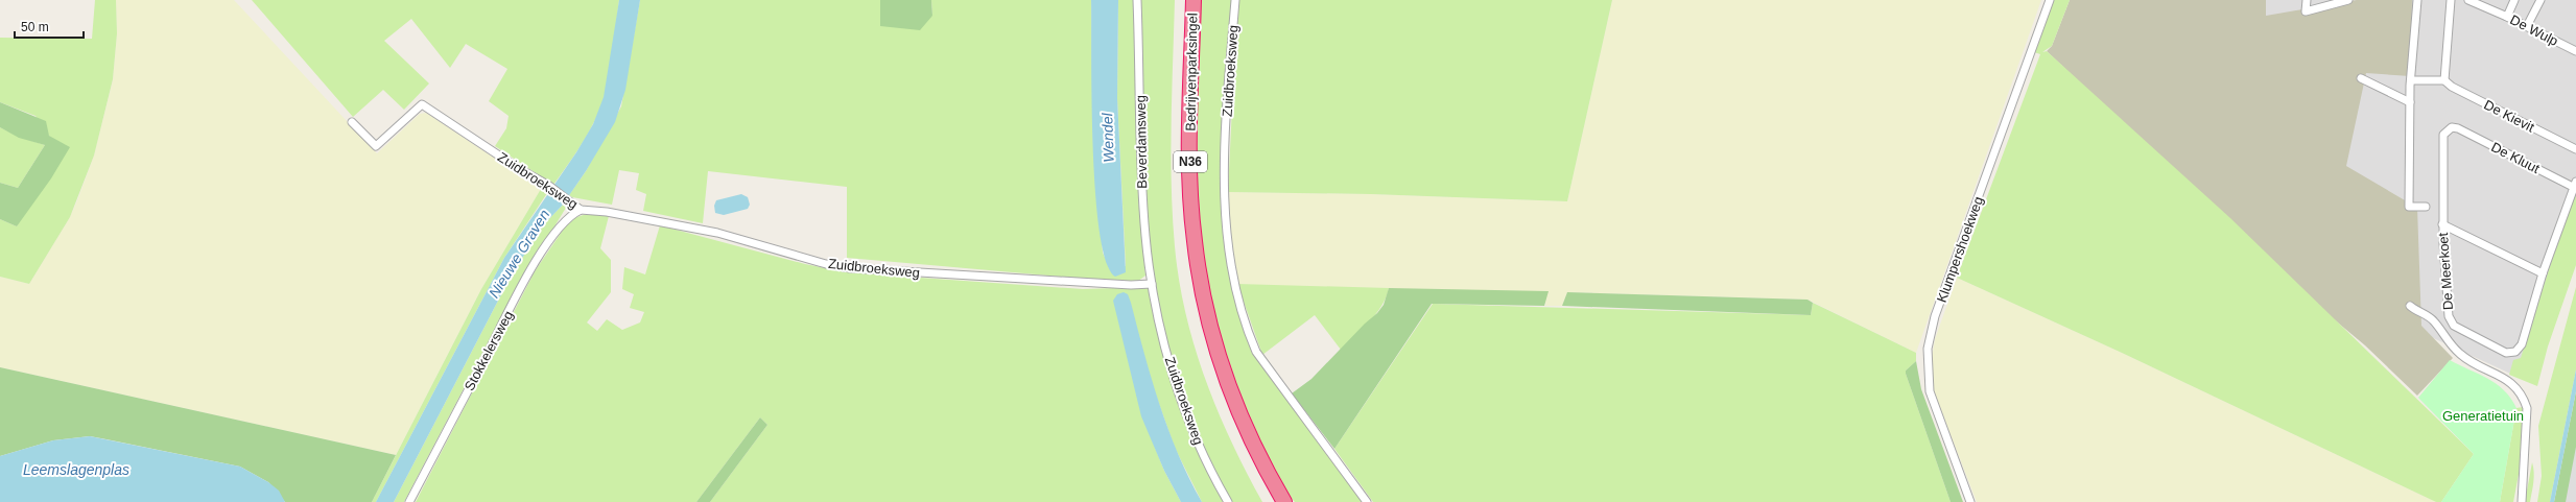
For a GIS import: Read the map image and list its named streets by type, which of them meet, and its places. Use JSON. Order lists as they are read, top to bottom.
{
  "streets": {
    "highway": ["Bedrijvenparksingel", "N36"],
    "street": [
      "De Wulp",
      "Zuidbroeksweg",
      "De Kievit",
      "Beverdamsweg",
      "De Kluut",
      "Klumpershoekweg",
      "De Meerkoet",
      "Stokkelersweg"
    ]
  },
  "crossings": [
    ["Zuidbroeksweg", "Beverdamsweg"],
    ["Zuidbroeksweg", "Stokkelersweg"],
    ["De Kluut", "De Meerkoet"]
  ],
  "water": ["Wendel", "Nieuwe Graven", "Leemslagenplas"],
  "parks": ["Generatietuin"],
  "scale_bar": "50 m"
}
